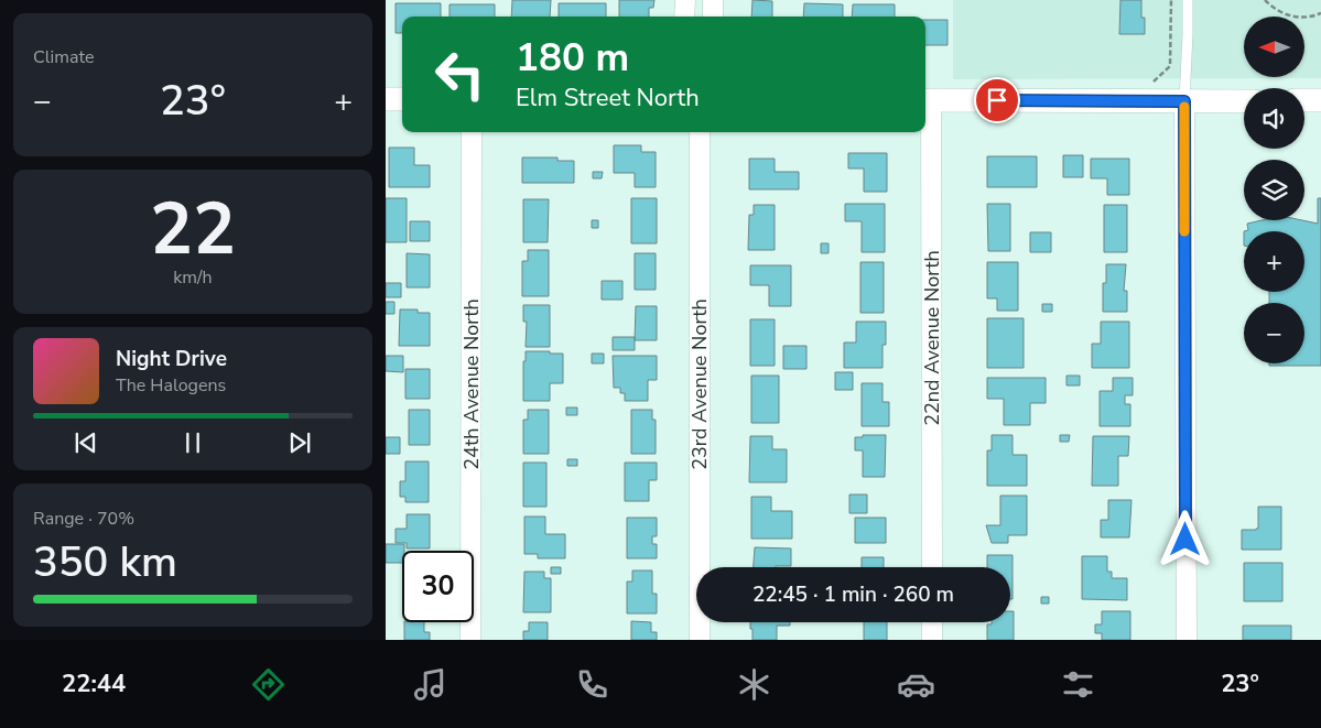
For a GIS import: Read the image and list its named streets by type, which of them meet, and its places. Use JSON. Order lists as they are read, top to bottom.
{
  "streets": {
    "street": ["22nd Avenue North", "24th Avenue North", "23rd Avenue North"]
  },
  "north": "left",
  "page": {
    "tile": [
      "Climate",
      ["22", "km/h"],
      ["Range · 70%", "350 km"]
    ],
    "map_buttons": ["+", "−"],
    "turn": ["180 m", "Elm Street North"],
    "heat": ["−", "23°", "+"],
    "song": ["Night Drive", "The Halogens"],
    "limit": "30",
    "trip": "22:45 · 1 min · 260 m",
    "tabs": ["22:44", "23°"]
  }
}
